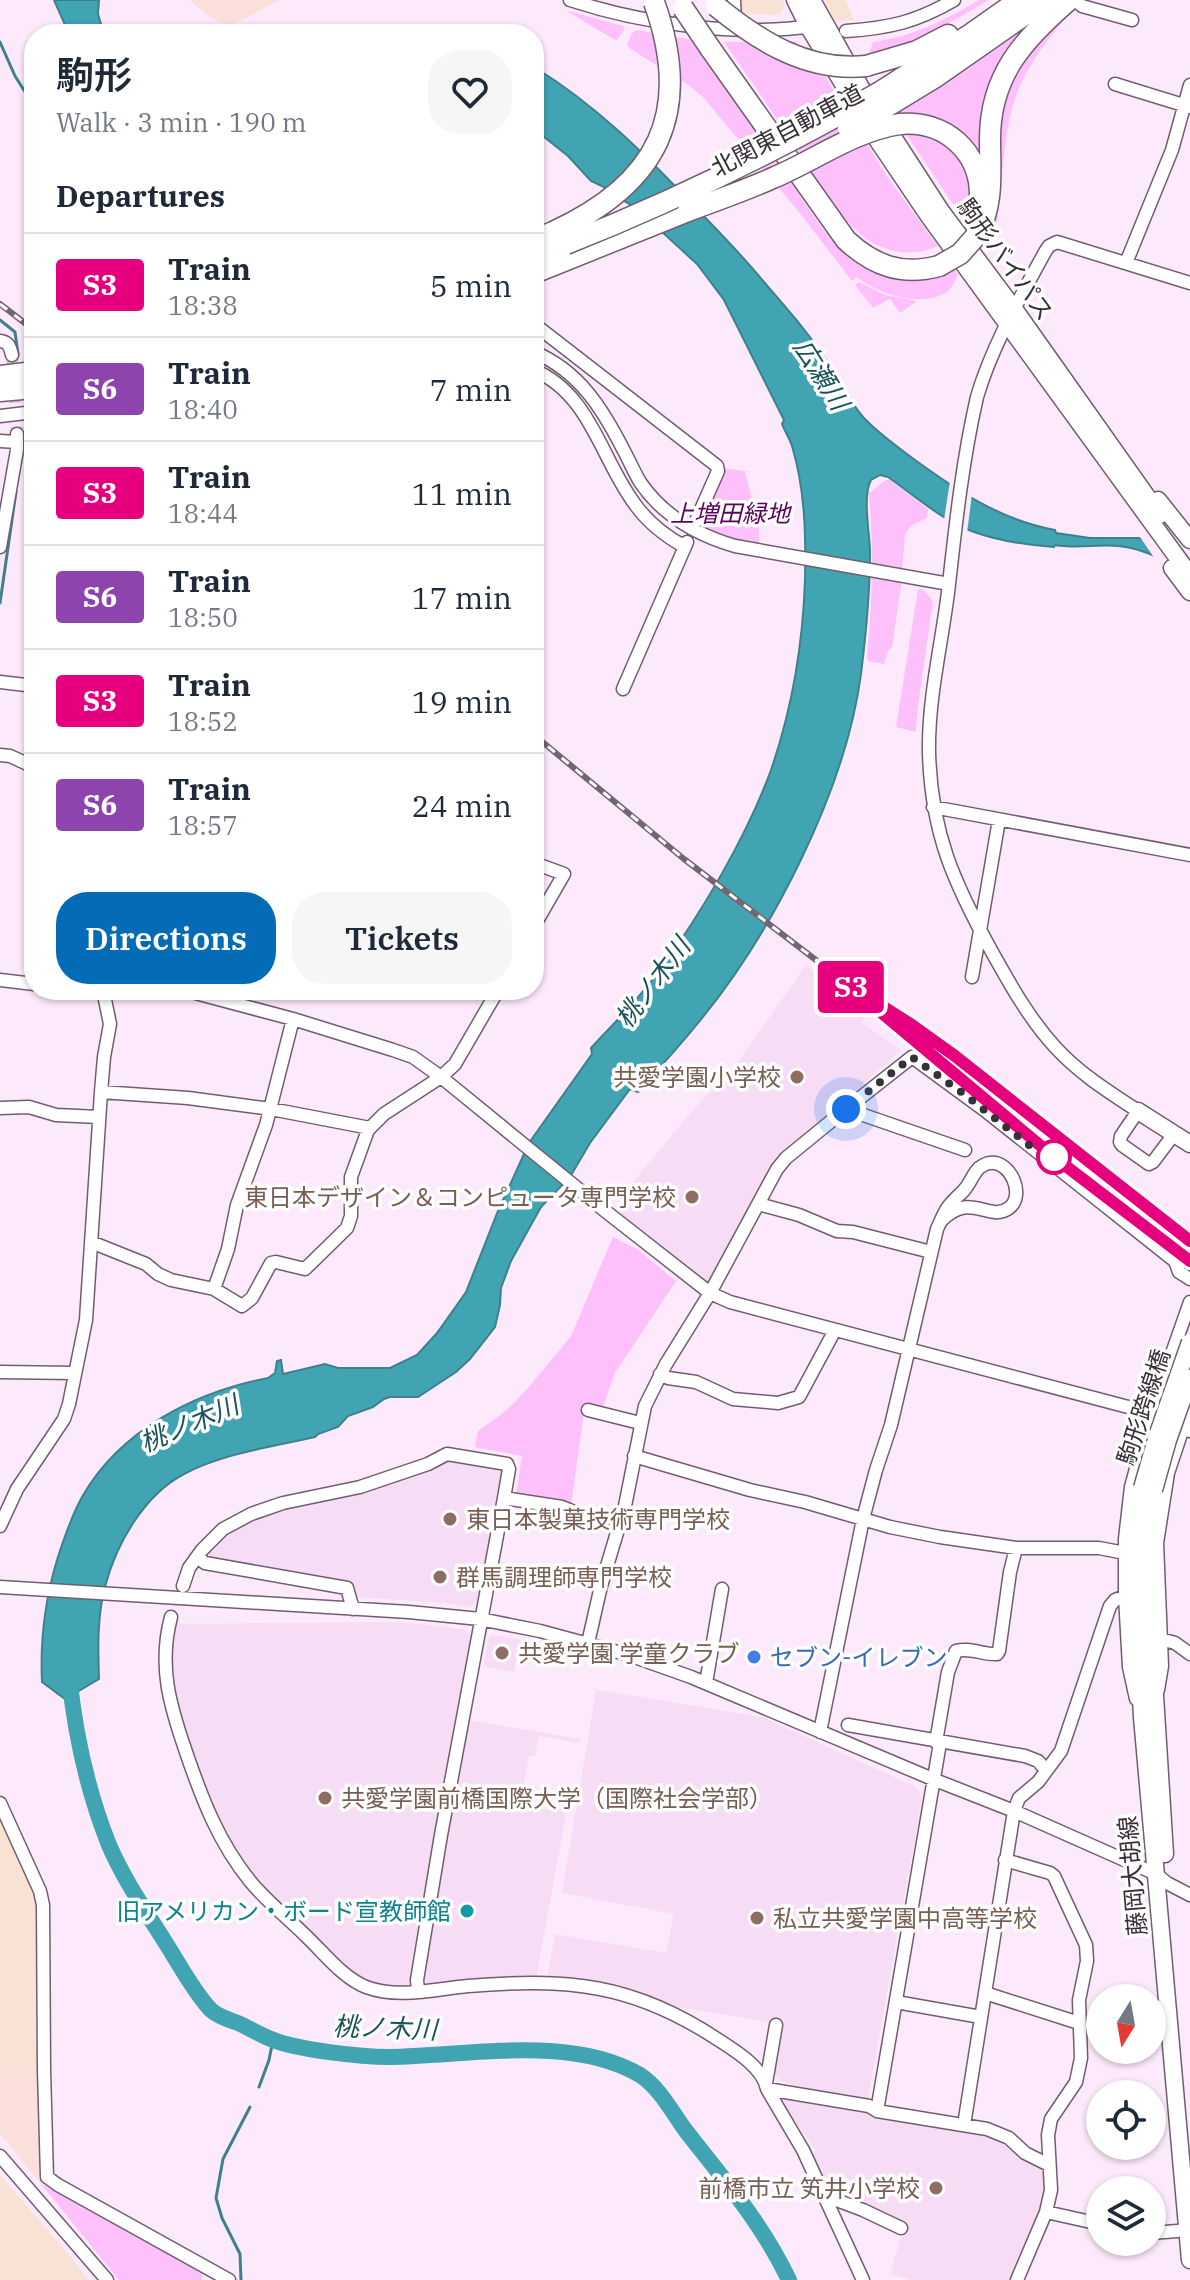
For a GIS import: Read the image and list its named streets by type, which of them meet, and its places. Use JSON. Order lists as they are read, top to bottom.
{
  "streets": {
    "highway": ["北関東自動車道"],
    "main road": ["駒形バイパス", "駒形跨線橋", "藤岡大胡線"]
  },
  "crossings": [
    ["駒形跨線橋", "藤岡大胡線"]
  ],
  "water": ["広瀬川", "桃ノ木川"],
  "parks": ["上増田緑地"],
  "places": [
    "共愛学園小学校",
    "東日本デザイン＆コンピュータ専門学校",
    "東日本製菓技術専門学校",
    "群馬調理師専門学校",
    "共愛学園 学童クラブ",
    "セブン-イレブン",
    "共愛学園前橋国際大学（国際社会学部）",
    "旧アメリカン・ボード宣教師館",
    "私立共愛学園中高等学校",
    "前橋市立 笂井小学校"
  ],
  "north": "bottom",
  "page": {
    "on_map": "S3",
    "heading": [
      ["駒形", "Walk · 3 min · 190 m"],
      "Departures"
    ],
    "list": [
      {
        "mark": "S3",
        "name": "Train",
        "note": "18:38",
        "value": "5 min"
      },
      {
        "mark": "S6",
        "name": "Train",
        "note": "18:40",
        "value": "7 min"
      },
      {
        "mark": "S3",
        "name": "Train",
        "note": "18:44",
        "value": "11 min"
      },
      {
        "mark": "S6",
        "name": "Train",
        "note": "18:50",
        "value": "17 min"
      },
      {
        "mark": "S3",
        "name": "Train",
        "note": "18:52",
        "value": "19 min"
      },
      {
        "mark": "S6",
        "name": "Train",
        "note": "18:57",
        "value": "24 min"
      }
    ],
    "buttons": ["Directions", "Tickets"]
  }
}
